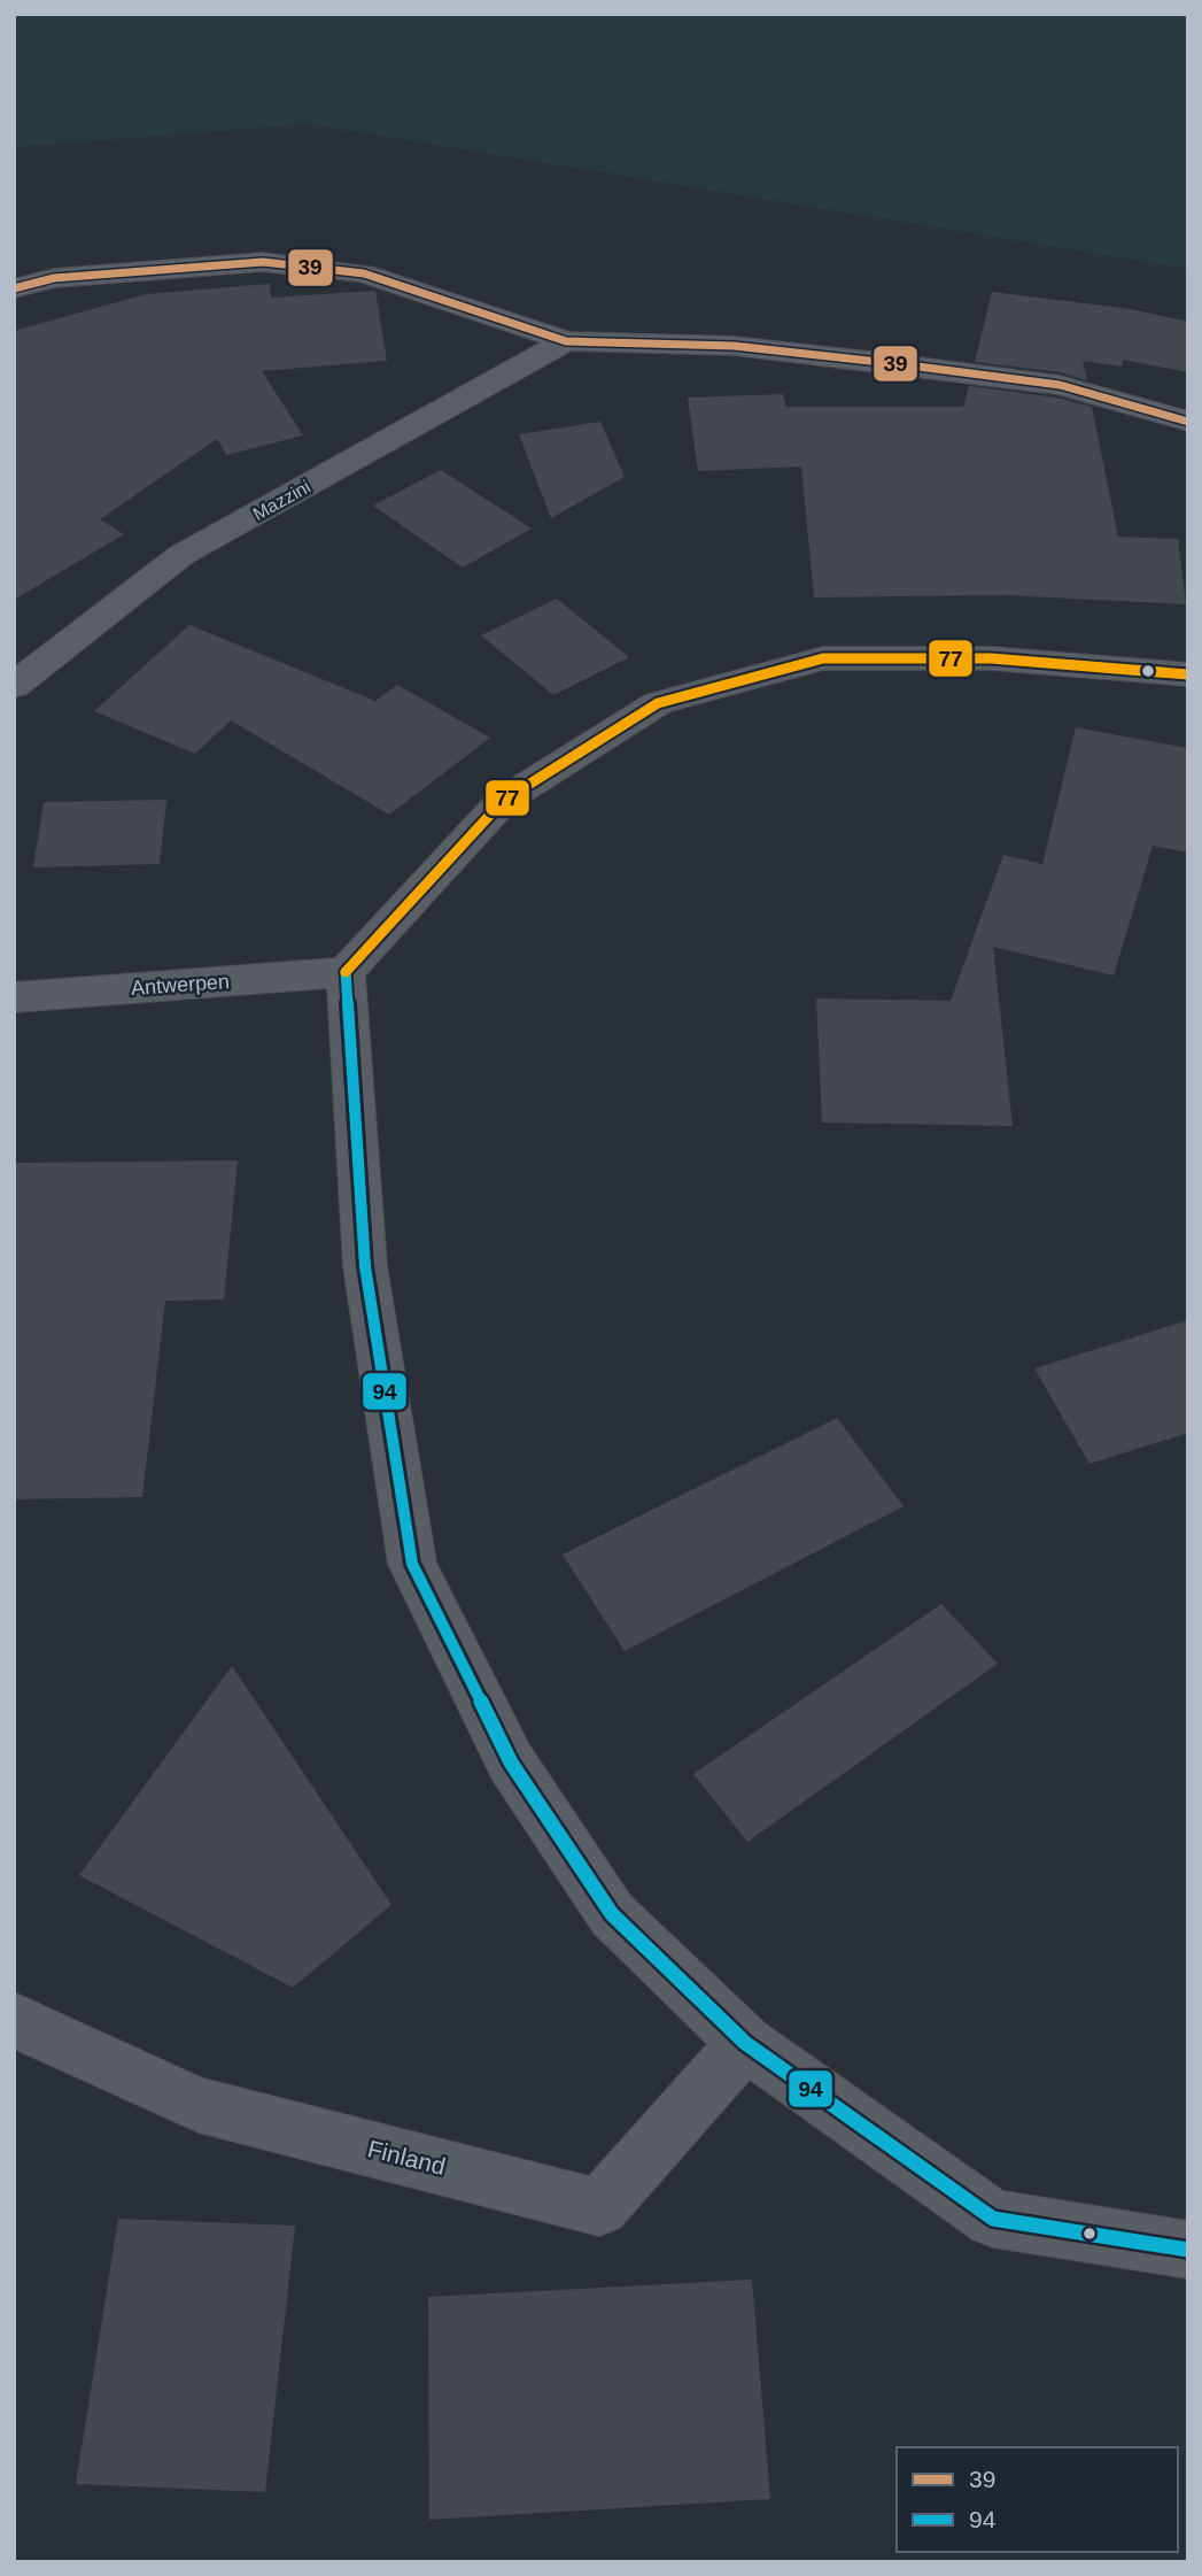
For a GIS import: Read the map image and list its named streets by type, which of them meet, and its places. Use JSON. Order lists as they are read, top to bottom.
{
  "streets": {
    "street": ["Mazzini", "Antwerpen", "Finland"]
  },
  "lines": ["transit line 39", "transit line 77", "transit line 94"],
  "legend": ["39", "94"]
}
